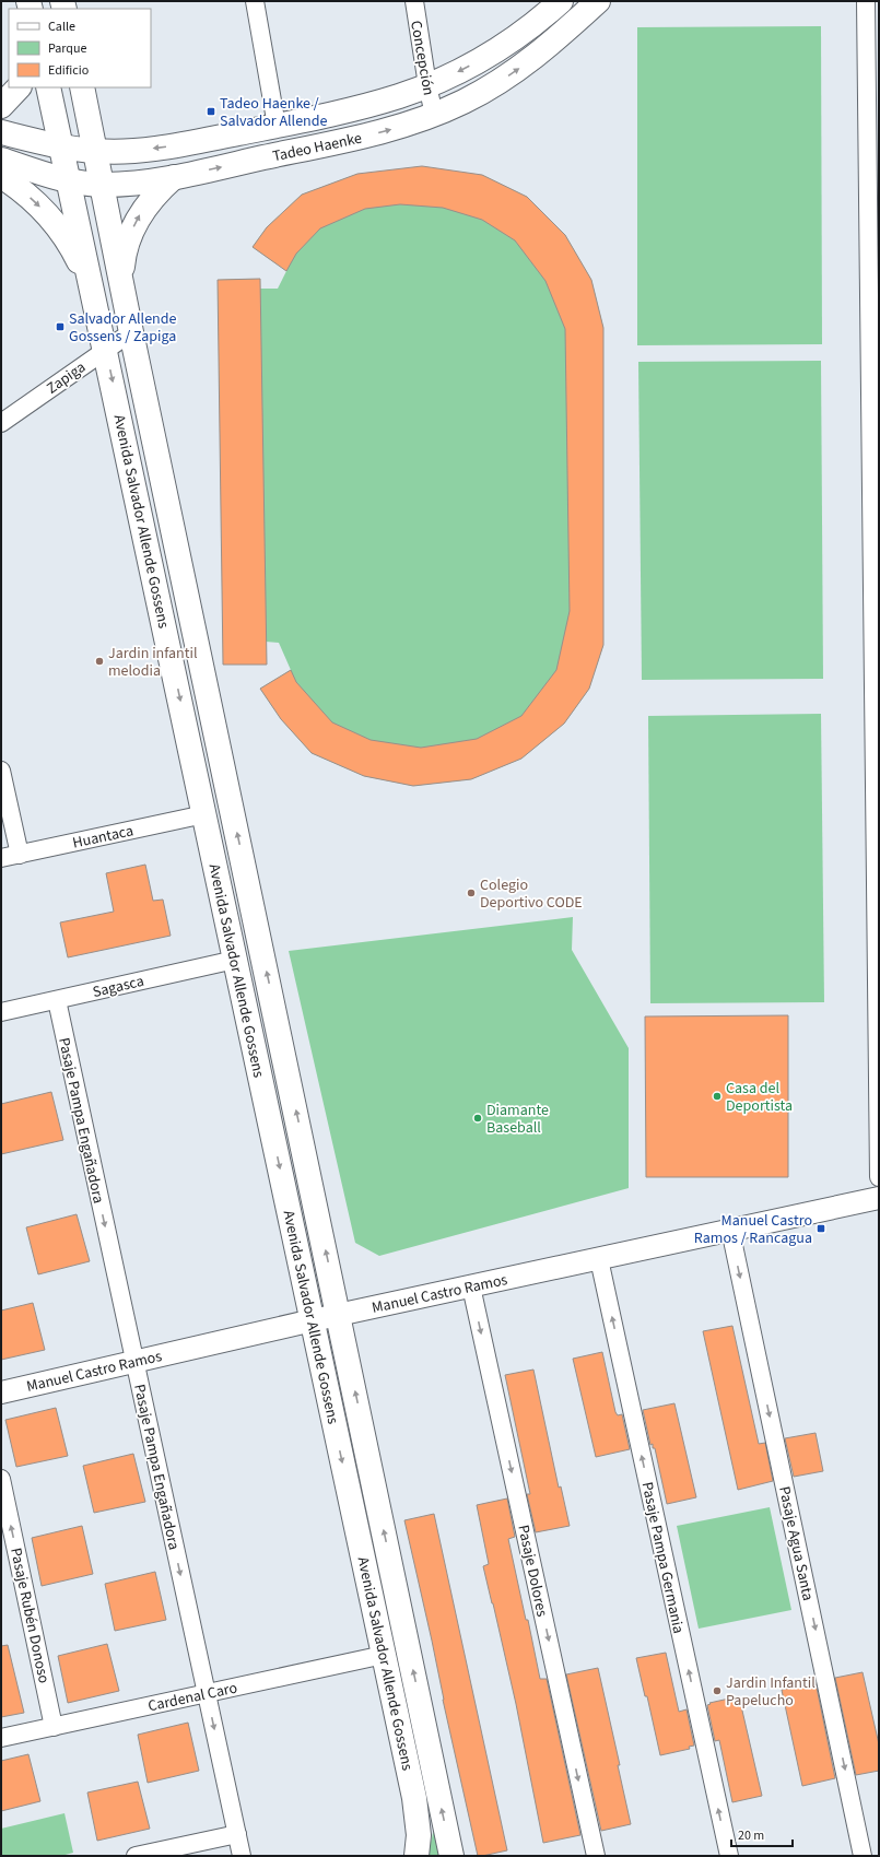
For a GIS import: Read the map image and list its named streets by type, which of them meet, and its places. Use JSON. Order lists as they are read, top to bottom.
{
  "streets": {
    "main road": ["Tadeo Haenke", "Avenida Salvador Allende Gossens"],
    "street": [
      "Concepción",
      "Zapiga",
      "Huantaca",
      "Sagasca",
      "Pasaje Pampa Engañadora",
      "Manuel Castro Ramos",
      "Pasaje Agua Santa",
      "Pasaje Pampa Germania",
      "Pasaje Dolores",
      "Pasaje Rubén Donoso",
      "Cardenal Caro"
    ]
  },
  "crossings": [
    ["Concepción", "Tadeo Haenke"],
    ["Tadeo Haenke", "Avenida Salvador Allende Gossens"],
    ["Zapiga", "Avenida Salvador Allende Gossens"],
    ["Avenida Salvador Allende Gossens", "Huantaca"],
    ["Avenida Salvador Allende Gossens", "Sagasca"],
    ["Avenida Salvador Allende Gossens", "Manuel Castro Ramos"],
    ["Avenida Salvador Allende Gossens", "Cardenal Caro"],
    ["Sagasca", "Pasaje Pampa Engañadora"],
    ["Pasaje Pampa Engañadora", "Manuel Castro Ramos"],
    ["Pasaje Pampa Engañadora", "Cardenal Caro"],
    ["Manuel Castro Ramos", "Pasaje Agua Santa"],
    ["Manuel Castro Ramos", "Pasaje Pampa Germania"],
    ["Manuel Castro Ramos", "Pasaje Dolores"],
    ["Pasaje Rubén Donoso", "Cardenal Caro"]
  ],
  "one_way": [
    "Pasaje Pampa Engañadora",
    "Pasaje Agua Santa",
    "Pasaje Pampa Germania",
    "Pasaje Dolores",
    "Pasaje Rubén Donoso"
  ],
  "places": {
    "transit": ["Tadeo Haenke / Salvador Allende", "Salvador Allende Gossens / Zapiga", "Manuel Castro Ramos / Rancagua"],
    "other": [
      "Jardin infantil melodia",
      "Colegio Deportivo CODE",
      "Casa del Deportista",
      "Diamante Baseball",
      "Jardin Infantil Papelucho"
    ]
  },
  "legend": ["Calle", "Parque", "Edificio"],
  "scale_bar": "20 m"
}
